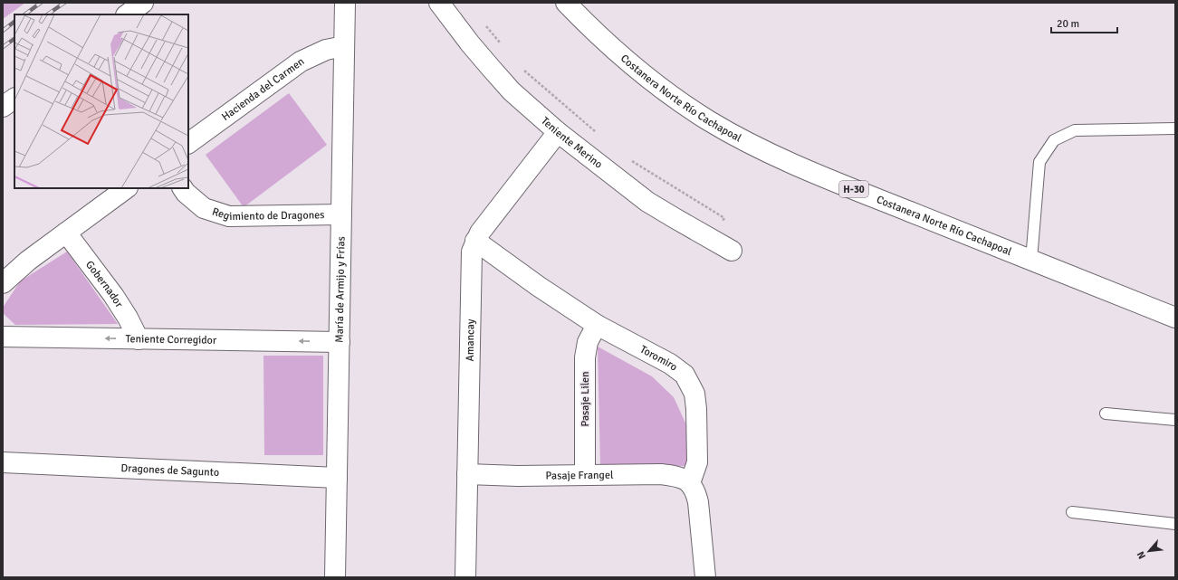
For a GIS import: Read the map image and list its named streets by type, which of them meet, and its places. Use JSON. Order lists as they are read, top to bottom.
{
  "streets": {
    "street": [
      "Hacienda del Carmen",
      "Costanera Norte Río Cachapoal",
      "Teniente Merino",
      "H-30",
      "Regimiento de Dragones",
      "Gobernador",
      "María de Armijo y Frías",
      "Teniente Corregidor",
      "Amancay",
      "Toromiro",
      "Pasaje Lilen",
      "Dragones de Sagunto",
      "Pasaje Frangel"
    ]
  },
  "crossings": [
    ["Hacienda del Carmen", "María de Armijo y Frías"],
    ["Teniente Merino", "Amancay"],
    ["Regimiento de Dragones", "María de Armijo y Frías"],
    ["Gobernador", "Teniente Corregidor"],
    ["María de Armijo y Frías", "Teniente Corregidor"],
    ["María de Armijo y Frías", "Dragones de Sagunto"],
    ["Amancay", "Toromiro"],
    ["Amancay", "Pasaje Frangel"],
    ["Toromiro", "Pasaje Lilen"],
    ["Toromiro", "Pasaje Frangel"],
    ["Pasaje Lilen", "Pasaje Frangel"]
  ],
  "one_way": ["Teniente Corregidor"],
  "scale_bar": "20 m",
  "north": "bottom left"
}
